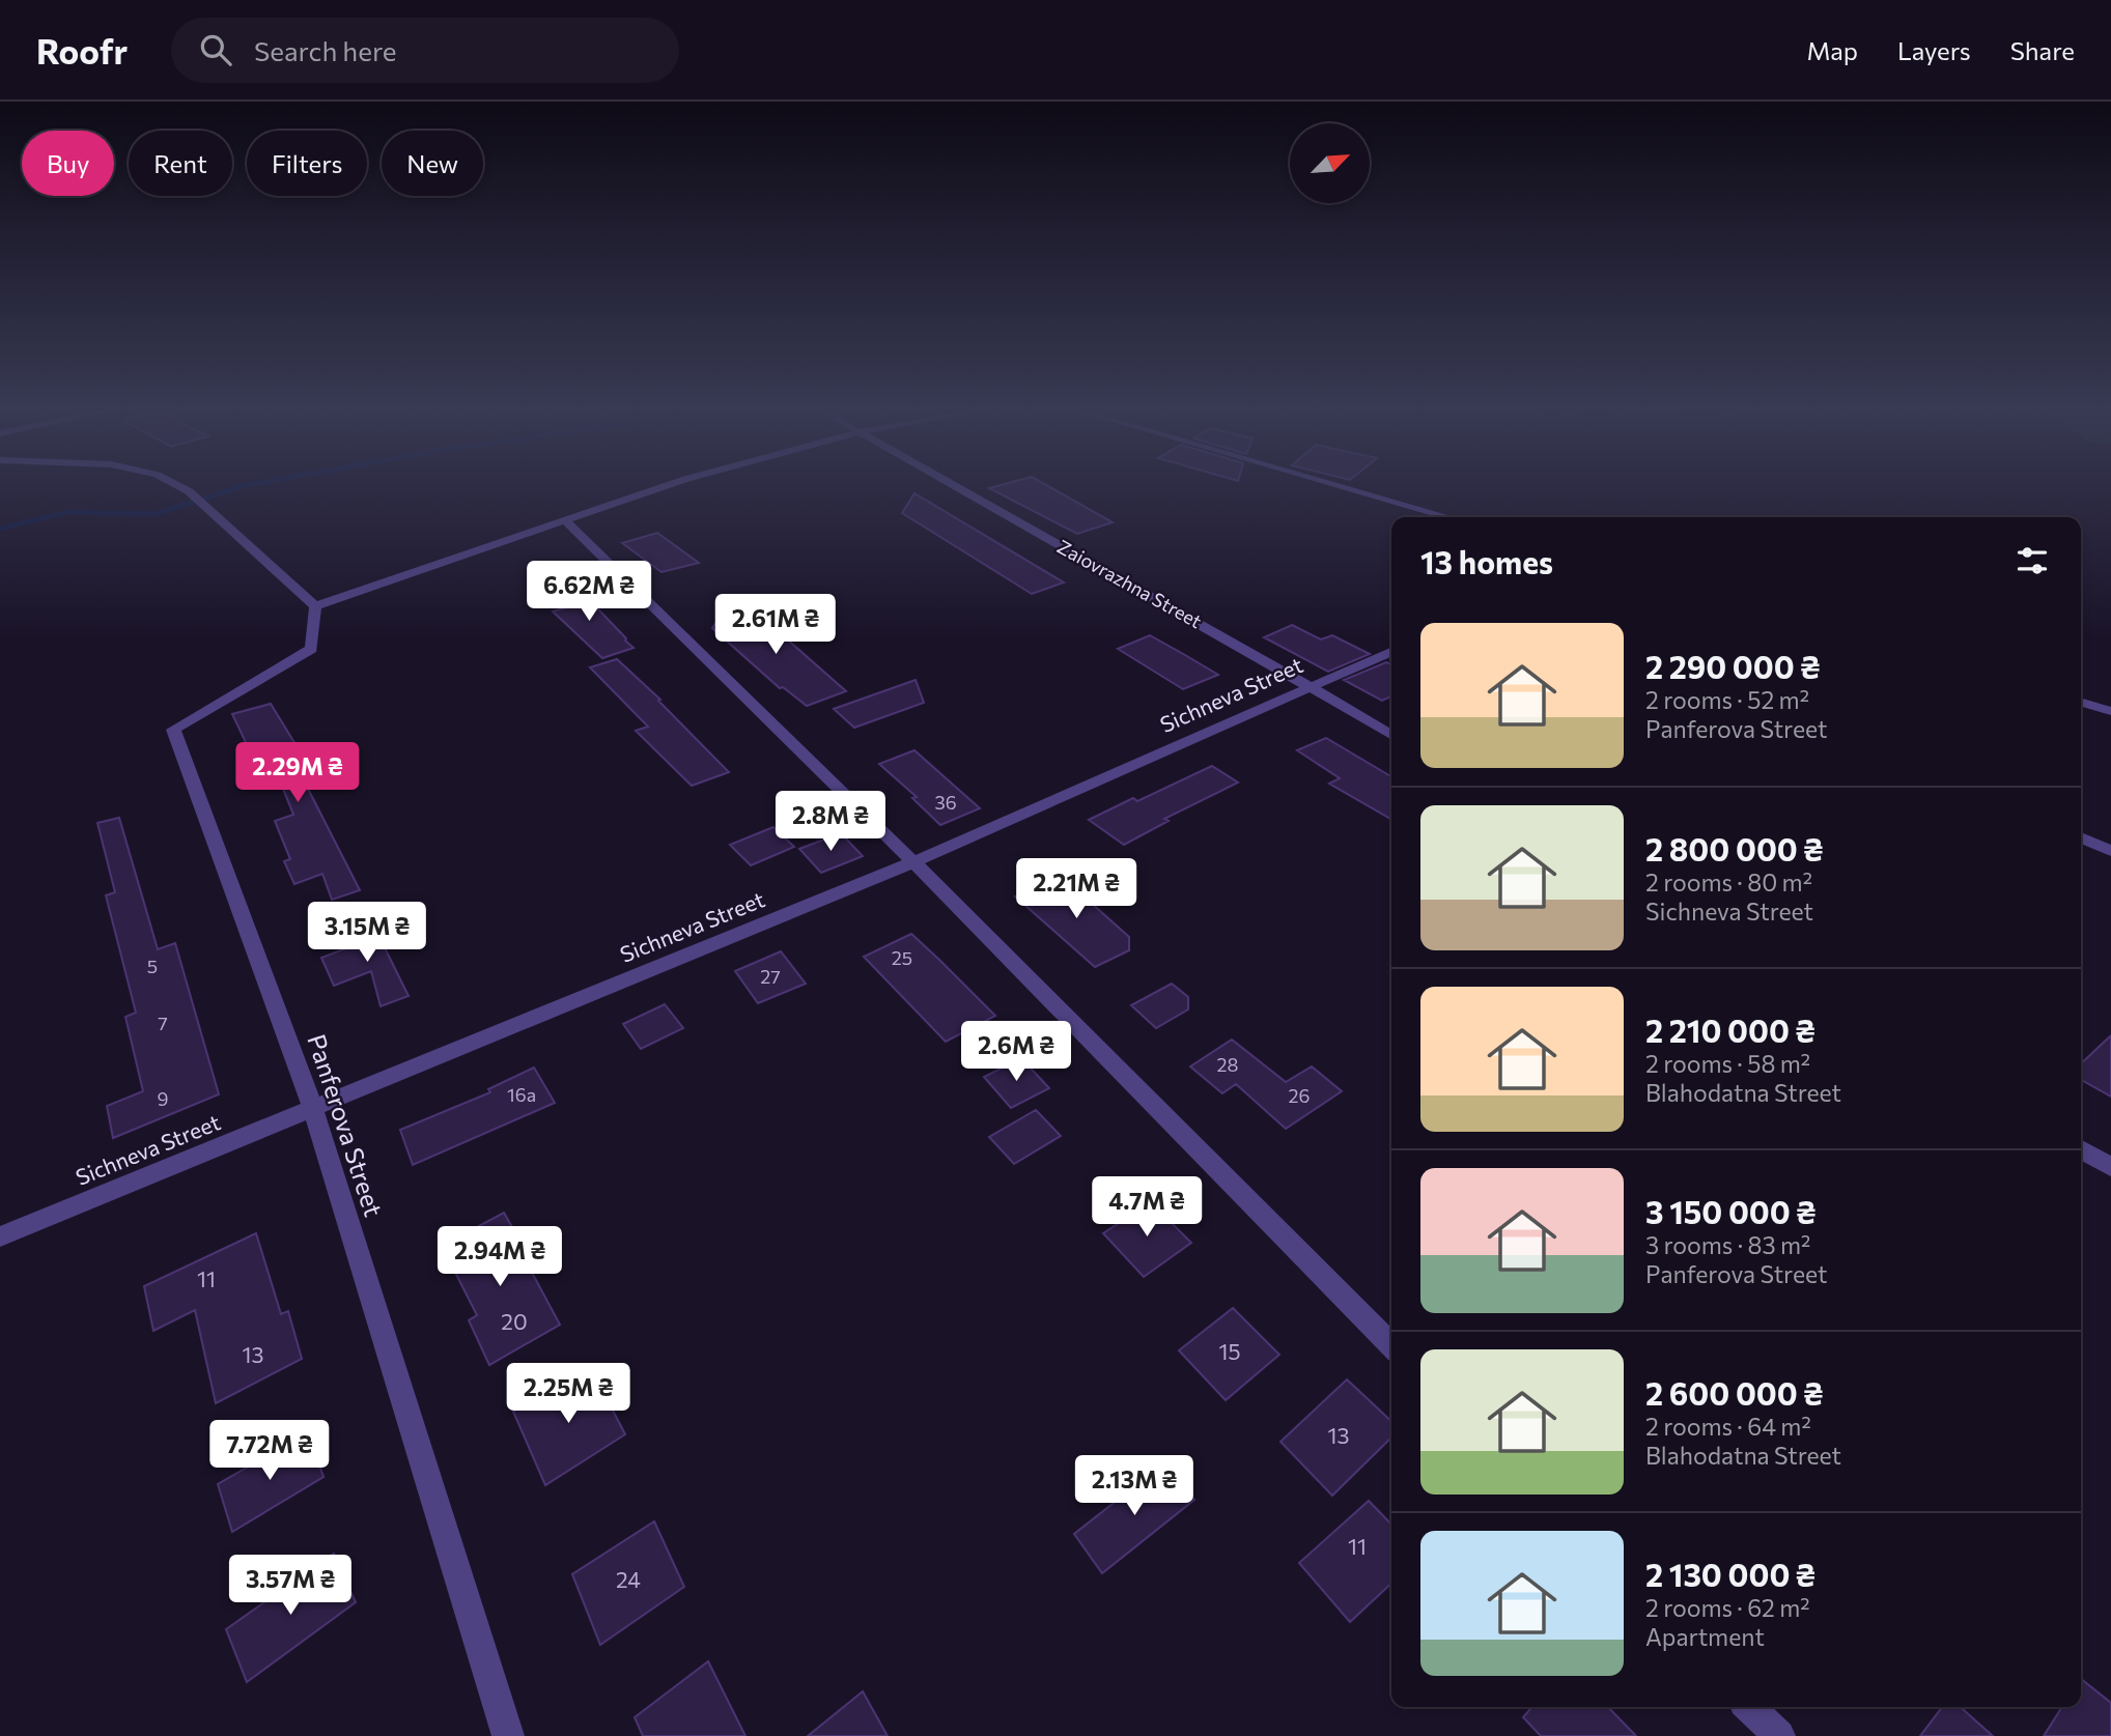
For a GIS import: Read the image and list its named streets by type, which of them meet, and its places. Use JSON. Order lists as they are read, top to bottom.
{
  "streets": {
    "street": ["Zaiovrazhna Street", "Sichneva Street", "Panferova Street"]
  },
  "crossings": [
    ["Zaiovrazhna Street", "Sichneva Street"],
    ["Sichneva Street", "Panferova Street"]
  ],
  "house_numbers": [
    "36",
    "25",
    "5",
    "27",
    "7",
    "28",
    "16а",
    "26",
    "9",
    "11",
    "20",
    "15",
    "13",
    "13",
    "11",
    "24"
  ],
  "north": "top right",
  "page": {
    "header": "Roofr",
    "search": "Search here",
    "nav": ["Map", "Layers", "Share"],
    "chip": [
      "Buy",
      "Rent",
      "Filters",
      "New"
    ],
    "heading": "13 homes",
    "price": [
      "6.62M ₴",
      "2.61M ₴",
      "2.29M ₴",
      "2.8M ₴",
      "2.21M ₴",
      "3.15M ₴",
      "2.6M ₴",
      "4.7M ₴",
      "2.94M ₴",
      "2.25M ₴",
      "7.72M ₴",
      "2.13M ₴",
      "3.57M ₴"
    ],
    "list": [
      {
        "name": "2 290 000 ₴",
        "note": "2 rooms · 52 m² · Panferova Street"
      },
      {
        "name": "2 800 000 ₴",
        "note": "2 rooms · 80 m² · Sichneva Street"
      },
      {
        "name": "2 210 000 ₴",
        "note": "2 rooms · 58 m² · Blahodatna Street"
      },
      {
        "name": "3 150 000 ₴",
        "note": "3 rooms · 83 m² · Panferova Street"
      },
      {
        "name": "2 600 000 ₴",
        "note": "2 rooms · 64 m² · Blahodatna Street"
      },
      {
        "name": "2 130 000 ₴",
        "note": "2 rooms · 62 m² · Apartment"
      }
    ]
  }
}
